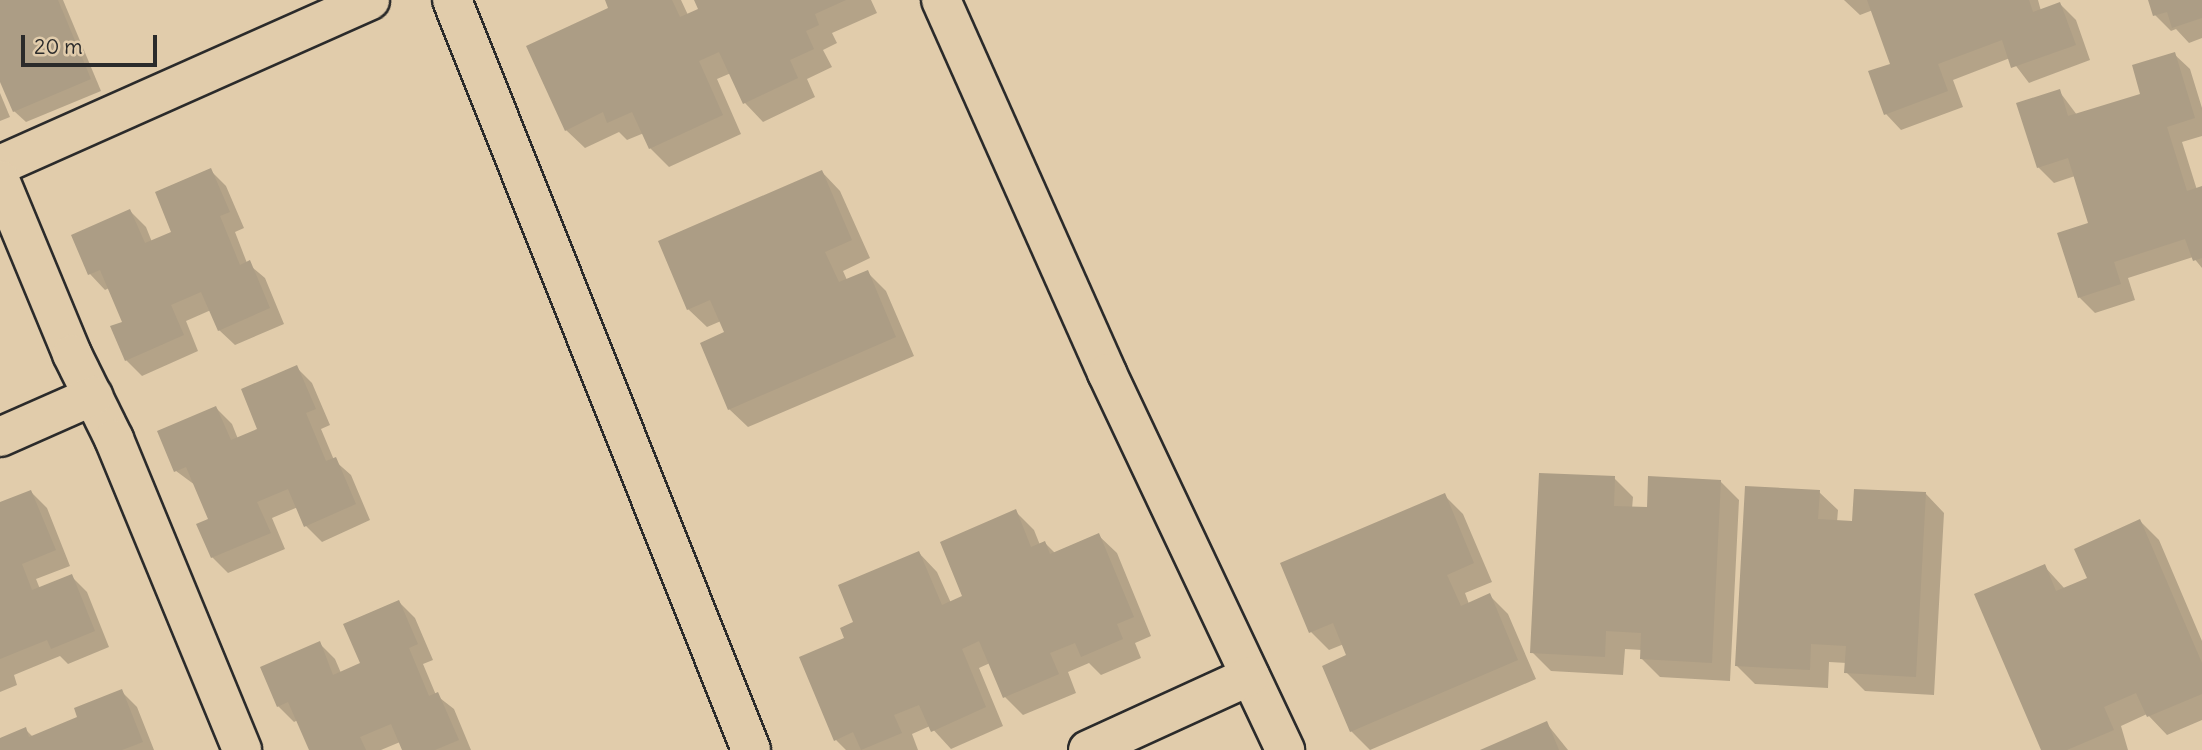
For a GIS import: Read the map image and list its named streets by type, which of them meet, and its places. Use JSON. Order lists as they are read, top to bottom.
{
  "scale_bar": "20 m"
}
